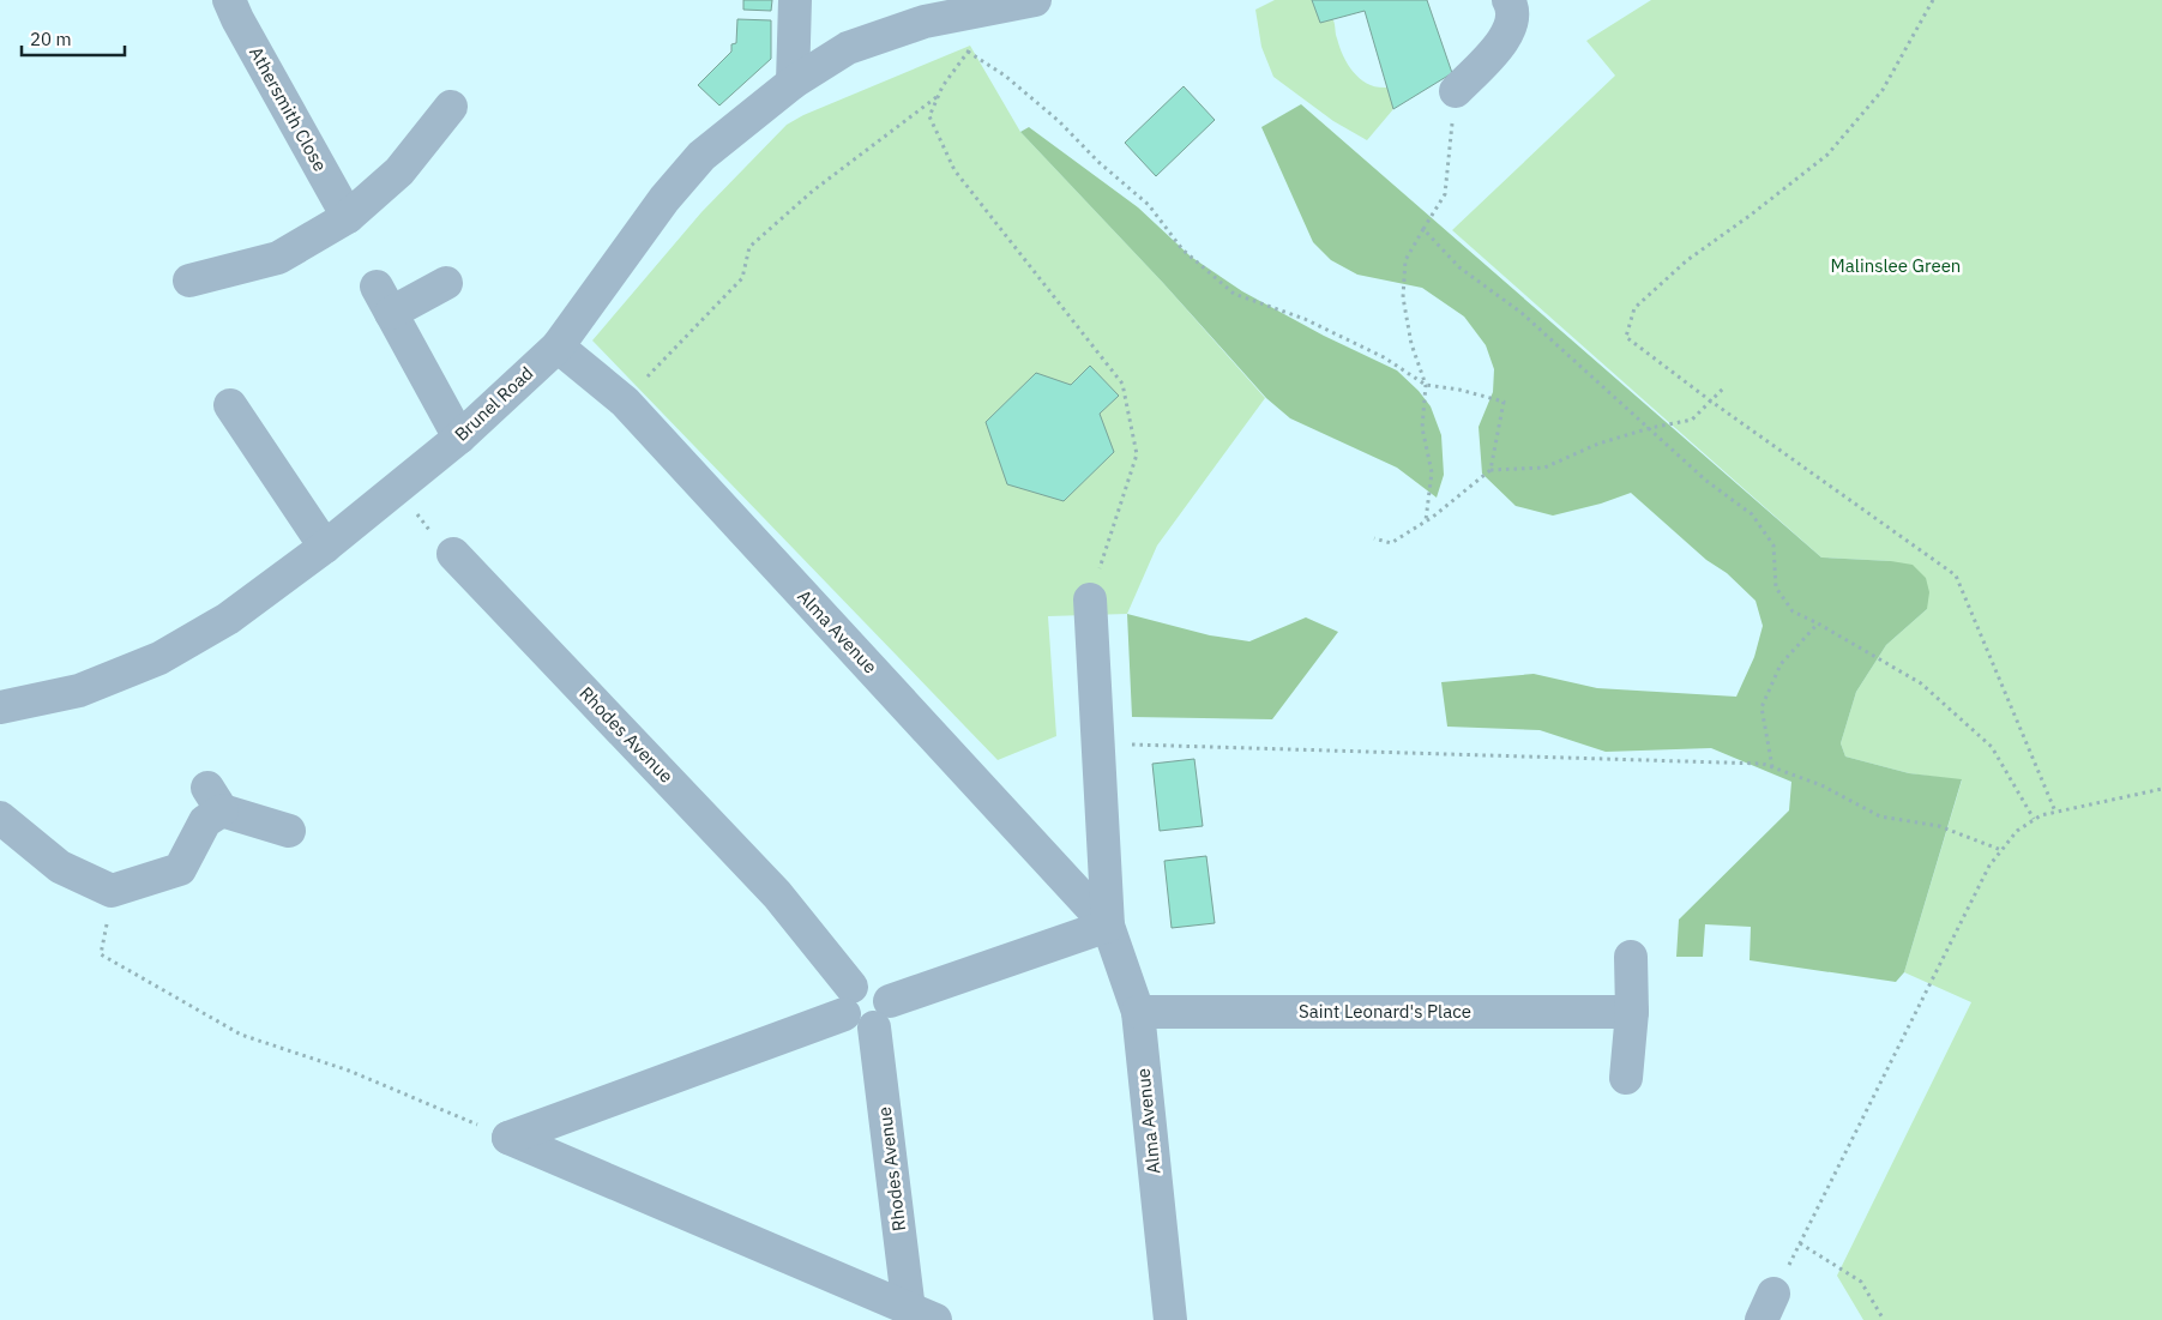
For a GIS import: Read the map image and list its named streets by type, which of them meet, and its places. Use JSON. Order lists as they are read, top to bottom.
{
  "streets": {
    "street": [
      "Athersmith Close",
      "Brunel Road",
      "Alma Avenue",
      "Rhodes Avenue",
      "Saint Leonard's Place"
    ]
  },
  "crossings": [
    ["Brunel Road", "Alma Avenue"],
    ["Alma Avenue", "Saint Leonard's Place"]
  ],
  "parks": ["Malinslee Green"],
  "scale_bar": "20 m"
}
